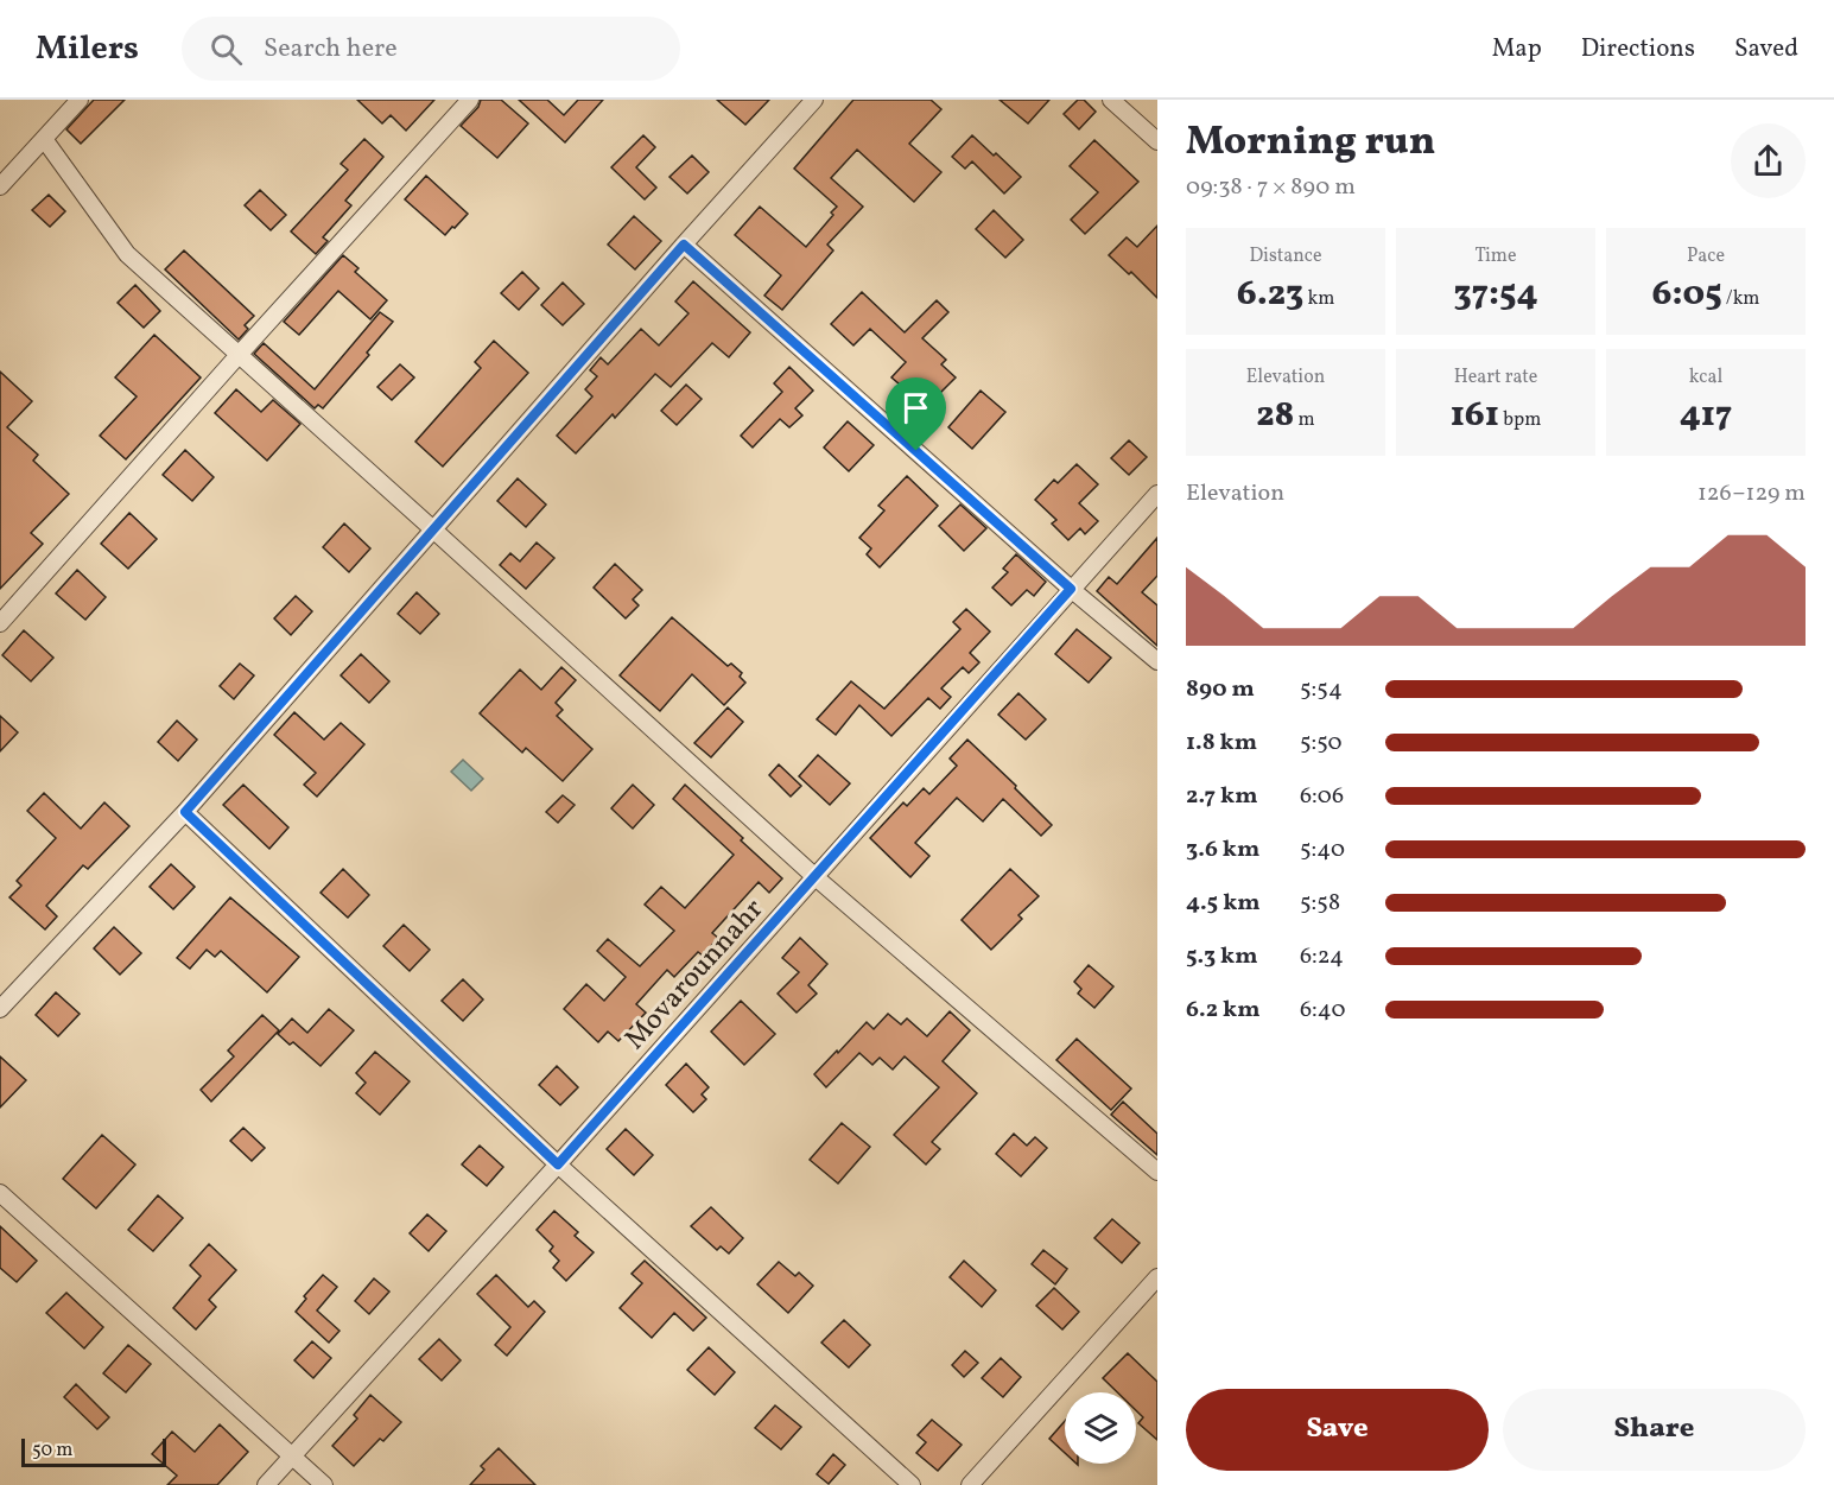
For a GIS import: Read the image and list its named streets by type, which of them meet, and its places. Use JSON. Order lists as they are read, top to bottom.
{
  "streets": {
    "street": ["Movarounnahr"]
  },
  "scale_bar": "50 m",
  "page": {
    "header": "Milers",
    "search": "Search here",
    "nav": ["Map", "Directions", "Saved"],
    "heading": ["Morning run", "09:38 · 7 × 890 m"],
    "stats": [
      ["Distance", "6.23 km"],
      ["Time", "37:54"],
      ["Pace", "6:05 /km"],
      ["Elevation", "28 m"],
      ["Heart rate", "161 bpm"],
      ["kcal", "417"]
    ],
    "chart": ["Elevation", "126–129 m"],
    "list": [
      {
        "name": "890 m",
        "note": "5:54"
      },
      {
        "name": "1.8 km",
        "note": "5:50"
      },
      {
        "name": "2.7 km",
        "note": "6:06"
      },
      {
        "name": "3.6 km",
        "note": "5:40"
      },
      {
        "name": "4.5 km",
        "note": "5:58"
      },
      {
        "name": "5.3 km",
        "note": "6:24"
      },
      {
        "name": "6.2 km",
        "note": "6:40"
      }
    ],
    "buttons": ["Save", "Share"],
    "scale": "50 m"
  }
}
